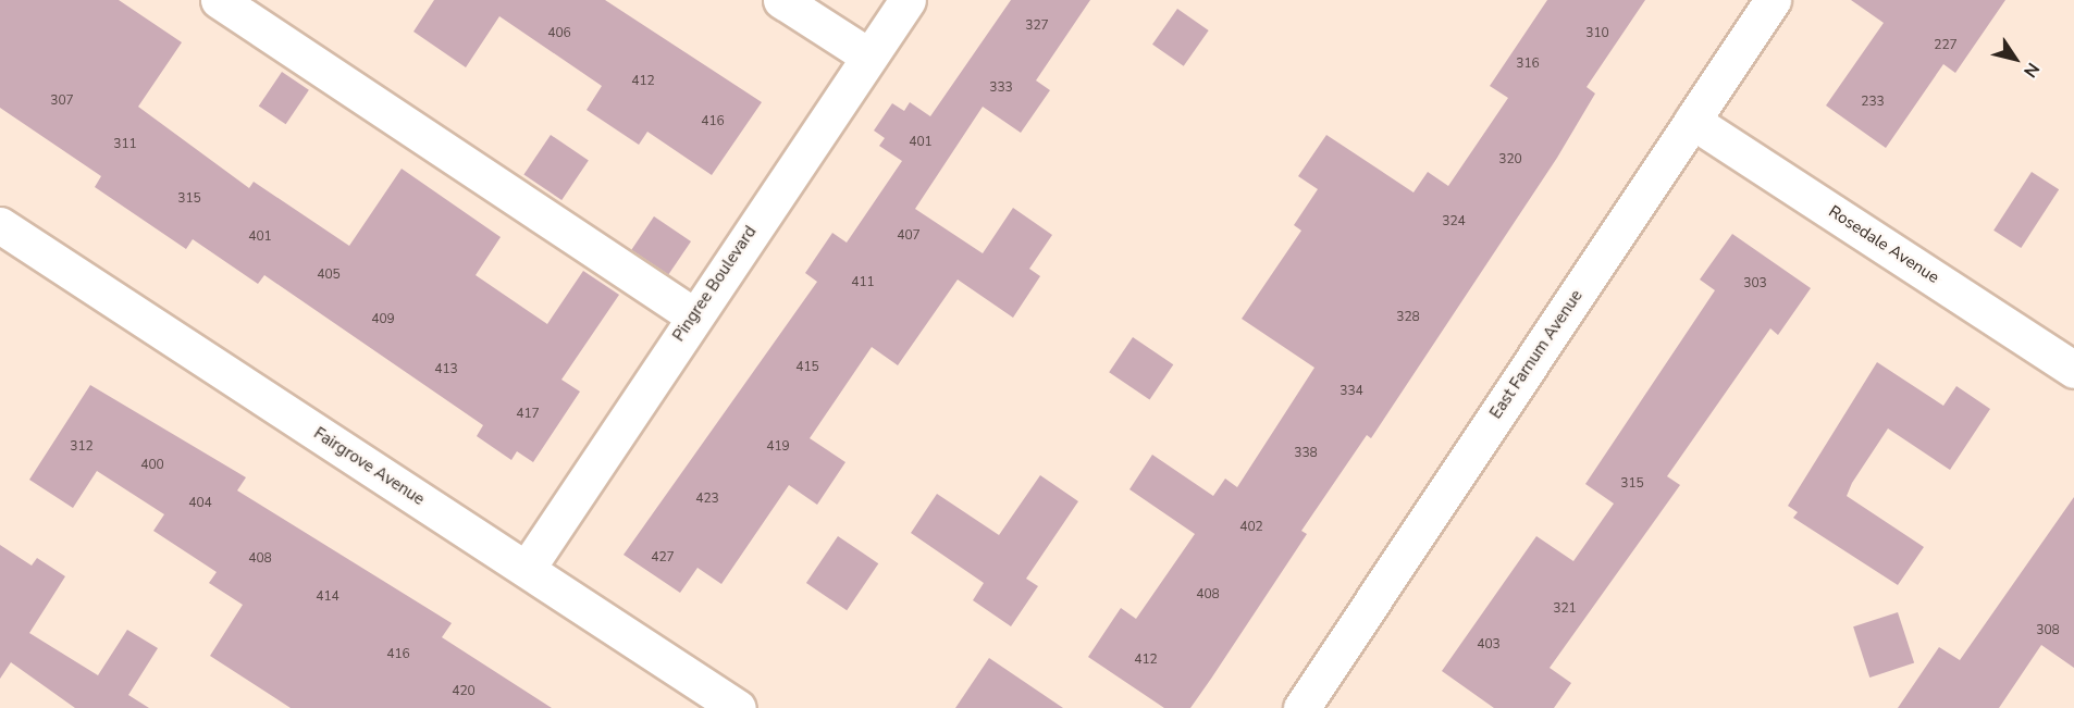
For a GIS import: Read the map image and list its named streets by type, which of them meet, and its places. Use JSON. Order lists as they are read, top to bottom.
{
  "streets": {
    "street": [
      "Rosedale Avenue",
      "Pingree Boulevard",
      "East Farnum Avenue",
      "Fairgrove Avenue"
    ]
  },
  "crossings": [
    ["Rosedale Avenue", "East Farnum Avenue"],
    ["Pingree Boulevard", "Fairgrove Avenue"]
  ],
  "house_numbers": [
    "327",
    "406",
    "310",
    "227",
    "316",
    "412",
    "333",
    "307",
    "233",
    "416",
    "401",
    "311",
    "320",
    "315",
    "324",
    "407",
    "401",
    "405",
    "411",
    "303",
    "328",
    "409",
    "415",
    "413",
    "334",
    "417",
    "312",
    "419",
    "338",
    "400",
    "315",
    "423",
    "404",
    "402",
    "427",
    "408",
    "408",
    "414",
    "321",
    "308",
    "403",
    "416",
    "412",
    "420"
  ],
  "north": "bottom right"
}
